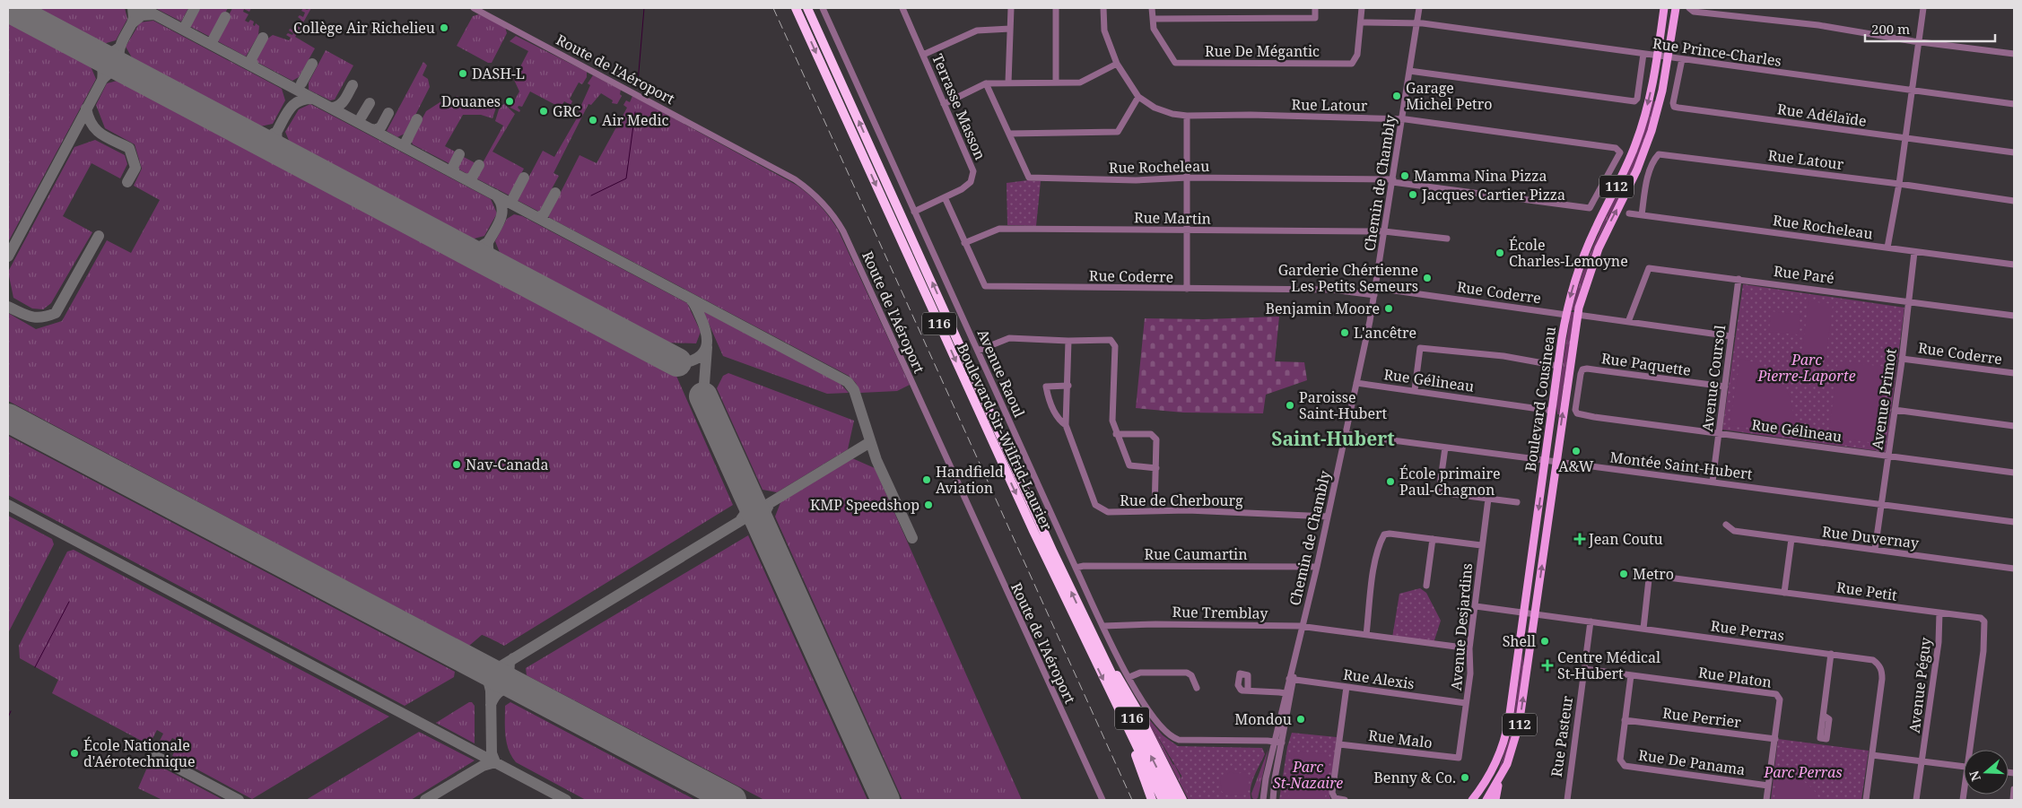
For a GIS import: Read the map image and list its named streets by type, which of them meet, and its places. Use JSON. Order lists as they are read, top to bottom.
{
  "streets": {
    "highway": ["116", "Boulevard Sir-Wilfrid-Laurier"],
    "main road": ["112", "Boulevard Cousineau"],
    "street": [
      "Rue De Mégantic",
      "Rue Prince-Charles",
      "Route de l'Aéroport",
      "Rue Latour",
      "Terrasse Masson",
      "Rue Adélaïde",
      "Rue Rocheleau",
      "Chemin de Chambly",
      "Rue Martin",
      "Rue Paré",
      "Rue Coderre",
      "Rue Paquette",
      "Avenue Raoul",
      "Avenue Coursol",
      "Rue Gélineau",
      "Avenue Primot",
      "Montée Saint-Hubert",
      "Rue de Cherbourg",
      "Rue Duvernay",
      "Rue Caumartin",
      "Rue Petit",
      "Rue Tremblay",
      "Avenue Desjardins",
      "Rue Perras",
      "Rue Platon",
      "Rue Alexis",
      "Avenue Péguy",
      "Rue Perrier",
      "Rue Pasteur",
      "Rue Malo",
      "Rue De Panama"
    ]
  },
  "crossings": [
    ["Rue De Mégantic", "Rue Prince-Charles"],
    ["Rue Prince-Charles", "Rue Adélaïde"],
    ["Rue Prince-Charles", "Chemin de Chambly"],
    ["Rue Prince-Charles", "Boulevard Cousineau"],
    ["Rue Latour", "Rue Rocheleau"],
    ["Rue Latour", "Chemin de Chambly"],
    ["Terrasse Masson", "Rue Coderre"],
    ["Terrasse Masson", "Avenue Raoul"],
    ["Rue Rocheleau", "Chemin de Chambly"],
    ["Rue Rocheleau", "Avenue Primot"],
    ["Chemin de Chambly", "Rue Martin"],
    ["Chemin de Chambly", "Rue Coderre"],
    ["Chemin de Chambly", "Avenue Raoul"],
    ["Chemin de Chambly", "Rue Gélineau"],
    ["Chemin de Chambly", "Montée Saint-Hubert"],
    ["Chemin de Chambly", "Rue de Cherbourg"],
    ["Chemin de Chambly", "Rue Caumartin"],
    ["Chemin de Chambly", "Rue Tremblay"],
    ["Chemin de Chambly", "Rue Alexis"],
    ["Rue Martin", "Rue Coderre"],
    ["Rue Paré", "Avenue Coursol"],
    ["Rue Paré", "Avenue Primot"],
    ["Rue Coderre", "Boulevard Cousineau"],
    ["Rue Coderre", "Avenue Primot"],
    ["Rue Paquette", "Avenue Coursol"],
    ["Rue Paquette", "Rue Gélineau"],
    ["Avenue Raoul", "Rue Caumartin"],
    ["Avenue Raoul", "Rue Tremblay"],
    ["Avenue Coursol", "Rue Gélineau"],
    ["Avenue Coursol", "Montée Saint-Hubert"],
    ["Rue Gélineau", "Boulevard Cousineau"],
    ["Rue Gélineau", "Avenue Primot"],
    ["Boulevard Cousineau", "Montée Saint-Hubert"],
    ["Boulevard Cousineau", "Rue Perras"],
    ["Avenue Primot", "Montée Saint-Hubert"],
    ["Avenue Primot", "Rue Duvernay"],
    ["Rue Petit", "Rue Perras"],
    ["Rue Petit", "Avenue Péguy"],
    ["Rue Tremblay", "Avenue Desjardins"],
    ["Avenue Desjardins", "Rue Perras"],
    ["Avenue Desjardins", "Rue Alexis"],
    ["Avenue Desjardins", "Rue Malo"],
    ["Rue Perras", "Rue Pasteur"],
    ["Rue Platon", "Rue Perrier"],
    ["Rue Platon", "Rue Pasteur"],
    ["Rue Platon", "Rue De Panama"],
    ["Rue Perrier", "Rue De Panama"]
  ],
  "districts": ["Saint-Hubert"],
  "parks": ["Parc Pierre-Laporte", "Parc St-Nazaire", "Parc Perras"],
  "places": {
    "other": [
      "Collège Air Richelieu",
      "DASH-L",
      "Garage Michel Petro",
      "Douanes",
      "GRC",
      "Air Medic",
      "Mamma Nina Pizza",
      "Jacques Cartier Pizza",
      "École Charles-Lemoyne",
      "Garderie Chértienne Les Petits Semeurs",
      "Benjamin Moore",
      "L'ancêtre",
      "Paroisse Saint-Hubert",
      "A&W",
      "Nav-Canada",
      "Handfield Aviation",
      "École primaire Paul-Chagnon",
      "KMP Speedshop",
      "Metro",
      "Shell",
      "Mondou",
      "École Nationale d'Aérotechnique",
      "Benny & Co."
    ],
    "health": ["Jean Coutu", "Centre Médical St-Hubert"]
  },
  "scale_bar": "200 m",
  "north": "left"
}
